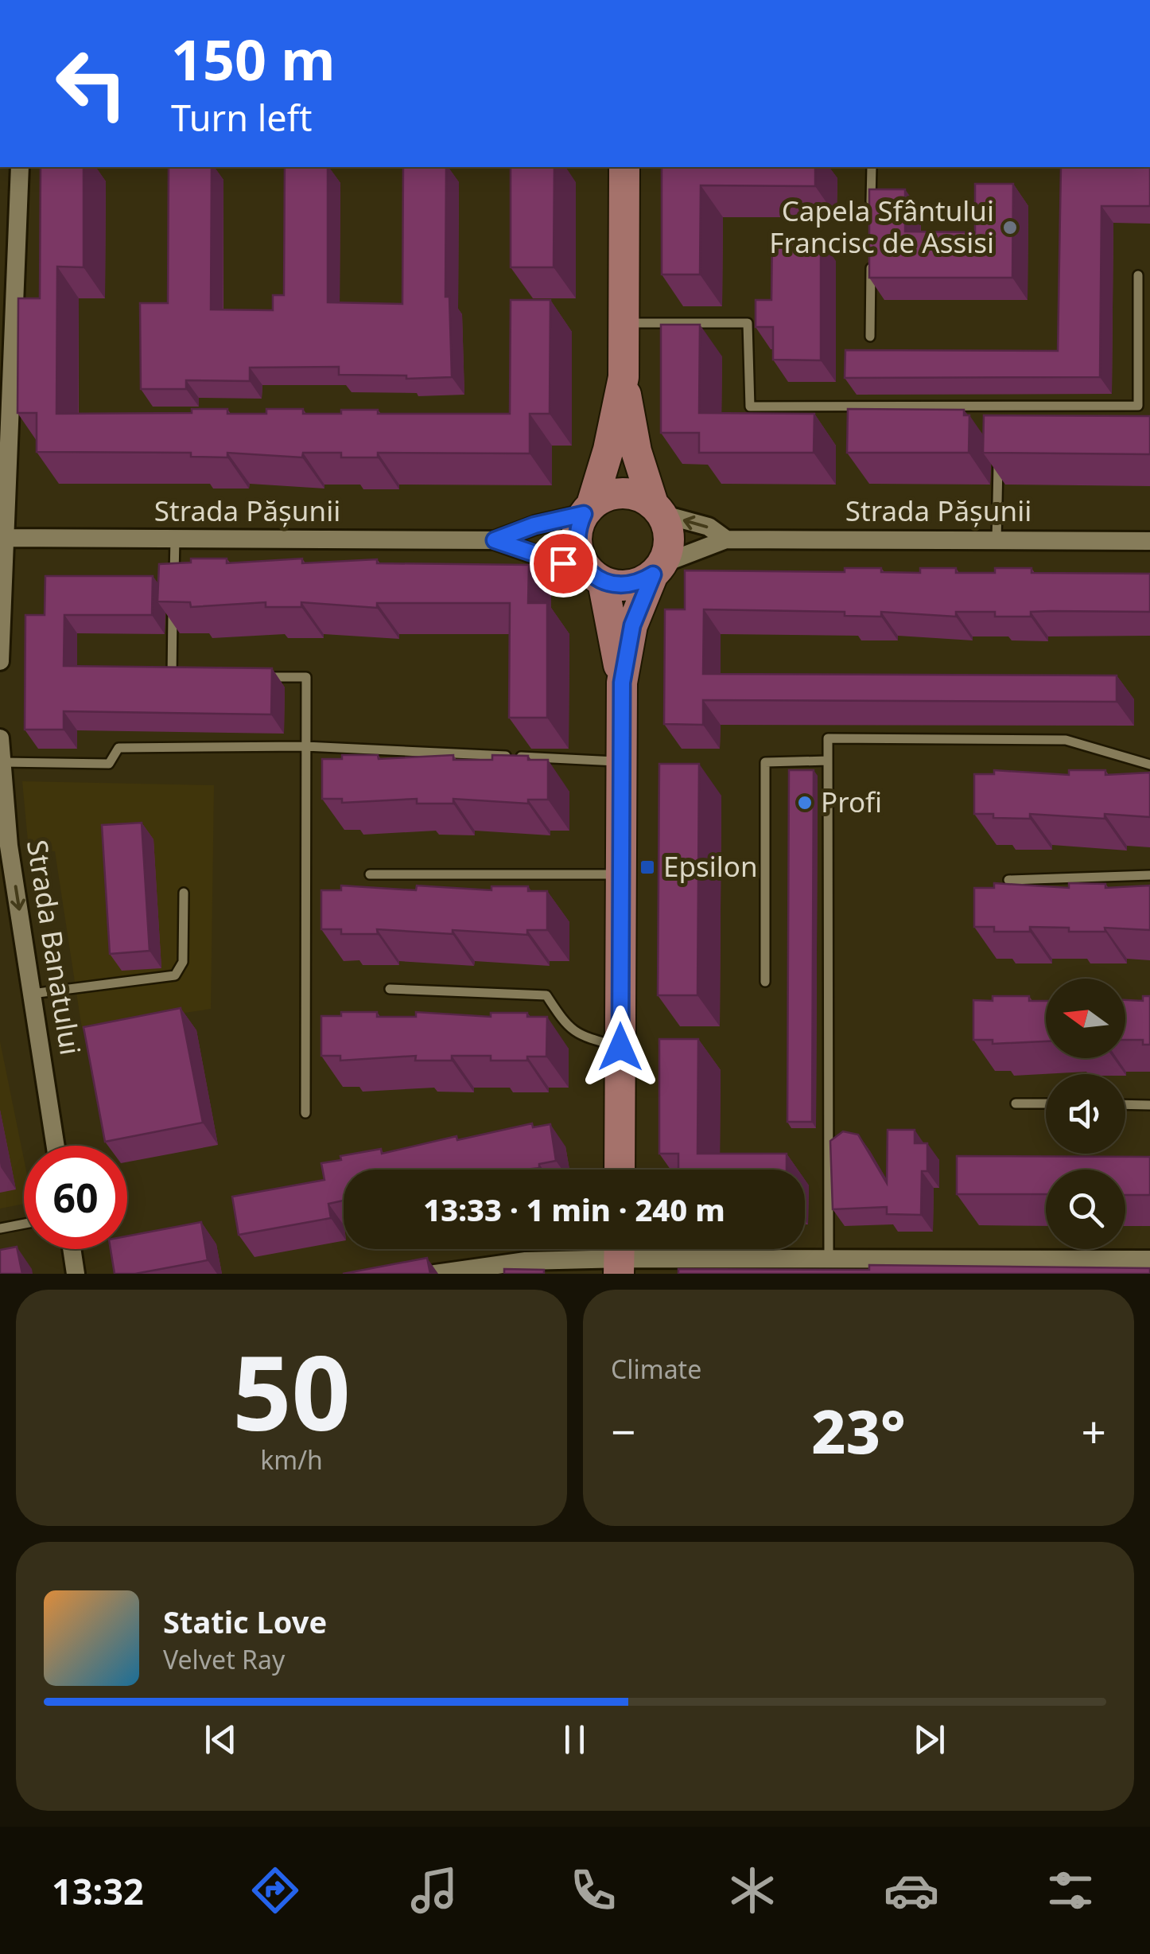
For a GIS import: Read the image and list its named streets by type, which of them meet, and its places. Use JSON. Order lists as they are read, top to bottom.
{
  "streets": {
    "street": ["Strada Pășunii", "Strada Banatului"]
  },
  "one_way": ["Strada Banatului"],
  "places": {
    "other": ["Capela Sfântului Francisc de Assisi", "Profi"],
    "transit": ["Epsilon"]
  },
  "north": "left",
  "page": {
    "turn": ["150 m", "Turn left"],
    "limit": "60",
    "trip": "13:33 · 1 min · 240 m",
    "tile": [
      ["50", "km/h"],
      "Climate"
    ],
    "heat": ["−", "23°", "+"],
    "song": ["Static Love", "Velvet Ray"],
    "tabs": "13:32"
  }
}
